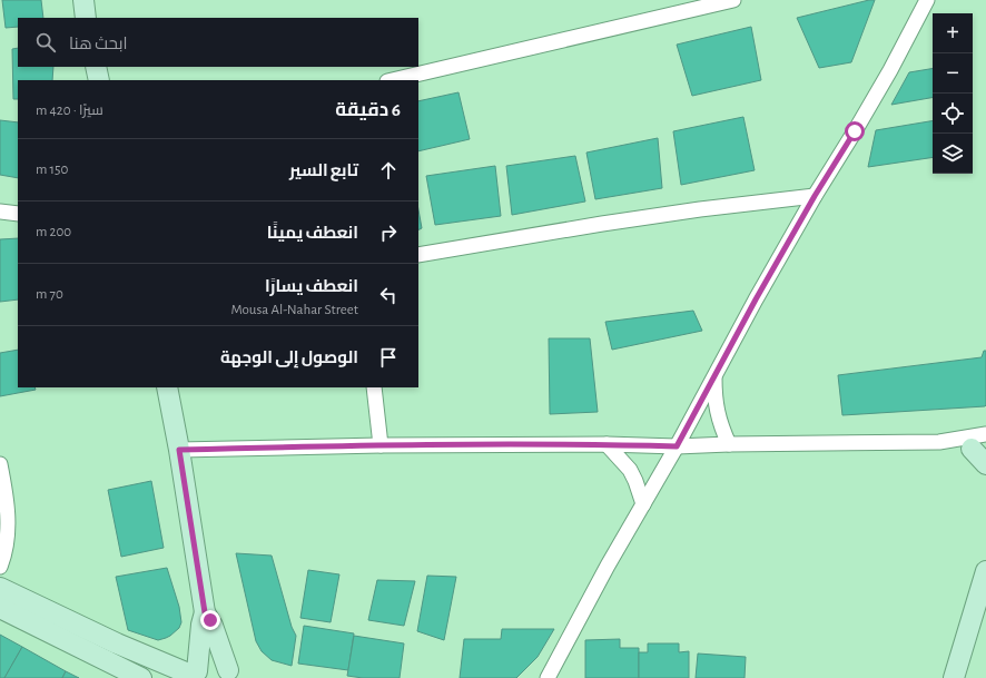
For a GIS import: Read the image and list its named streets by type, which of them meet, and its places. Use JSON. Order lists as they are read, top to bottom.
{
  "page": {
    "map_buttons": ["+", "−"],
    "search": "ابحث هنا",
    "heading": ["6 دقيقة", "سيرًا · 420 m"],
    "list": [
      ["تابع السير", "150 m"],
      ["انعطف يمينًا", "200 m"],
      ["انعطف يسارًا", "Mousa Al-Nahar Street", "70 m"],
      "الوصول إلى الوجهة"
    ]
  }
}
